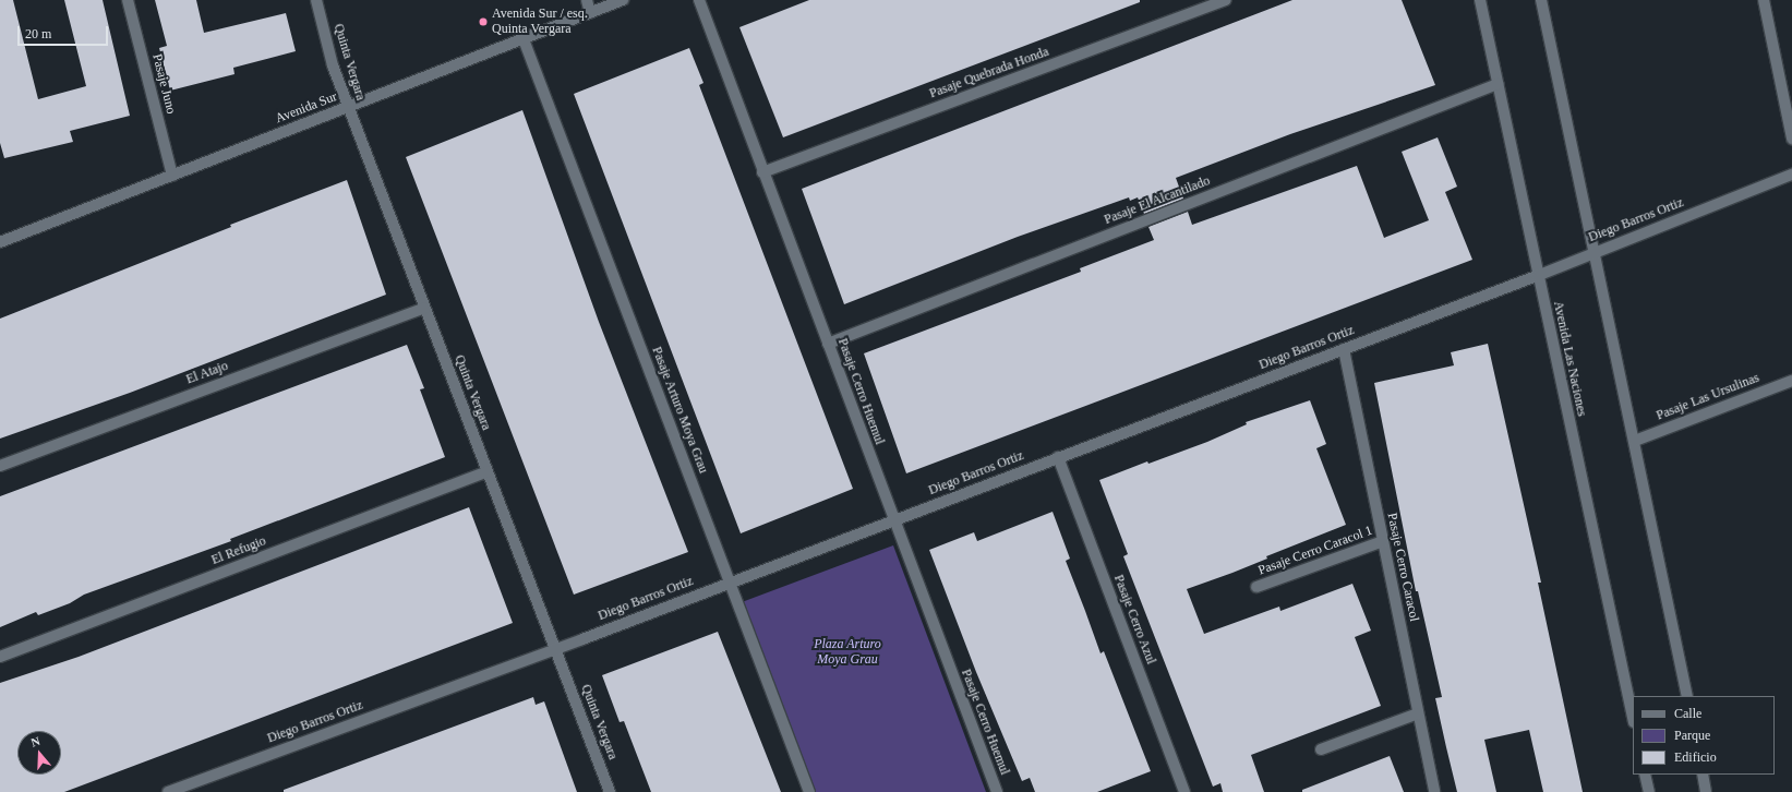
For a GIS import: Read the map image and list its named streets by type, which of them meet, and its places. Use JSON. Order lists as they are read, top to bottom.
{
  "streets": {
    "street": [
      "Quinta Vergara",
      "Pasaje Quebrada Honda",
      "Pasaje Juno",
      "Avenida Sur",
      "Pasaje El Alcantilado",
      "Diego Barros Ortiz",
      "Avenida Las Naciones",
      "El Atajo",
      "Pasaje Cerro Huemul",
      "Pasaje Las Ursulinas",
      "Pasaje Arturo Moya Grau",
      "El Refugio",
      "Pasaje Cerro Caracol 1",
      "Pasaje Cerro Caracol",
      "Pasaje Cerro Azul"
    ]
  },
  "crossings": [
    ["Quinta Vergara", "Avenida Sur"],
    ["Quinta Vergara", "Diego Barros Ortiz"],
    ["Quinta Vergara", "El Atajo"],
    ["Quinta Vergara", "El Refugio"],
    ["Pasaje Quebrada Honda", "Pasaje Cerro Huemul"],
    ["Pasaje Juno", "Avenida Sur"],
    ["Avenida Sur", "Pasaje Arturo Moya Grau"],
    ["Pasaje El Alcantilado", "Avenida Las Naciones"],
    ["Pasaje El Alcantilado", "Pasaje Cerro Huemul"],
    ["Diego Barros Ortiz", "Avenida Las Naciones"],
    ["Diego Barros Ortiz", "Pasaje Cerro Huemul"],
    ["Diego Barros Ortiz", "Pasaje Arturo Moya Grau"],
    ["Diego Barros Ortiz", "Pasaje Cerro Caracol"],
    ["Diego Barros Ortiz", "Pasaje Cerro Azul"],
    ["Pasaje Cerro Caracol 1", "Pasaje Cerro Caracol"]
  ],
  "parks": ["Plaza Arturo Moya Grau"],
  "places": ["Avenida Sur / esq. Quinta Vergara"],
  "legend": ["Calle", "Parque", "Edificio"],
  "scale_bar": "20 m",
  "north": "top"
}
